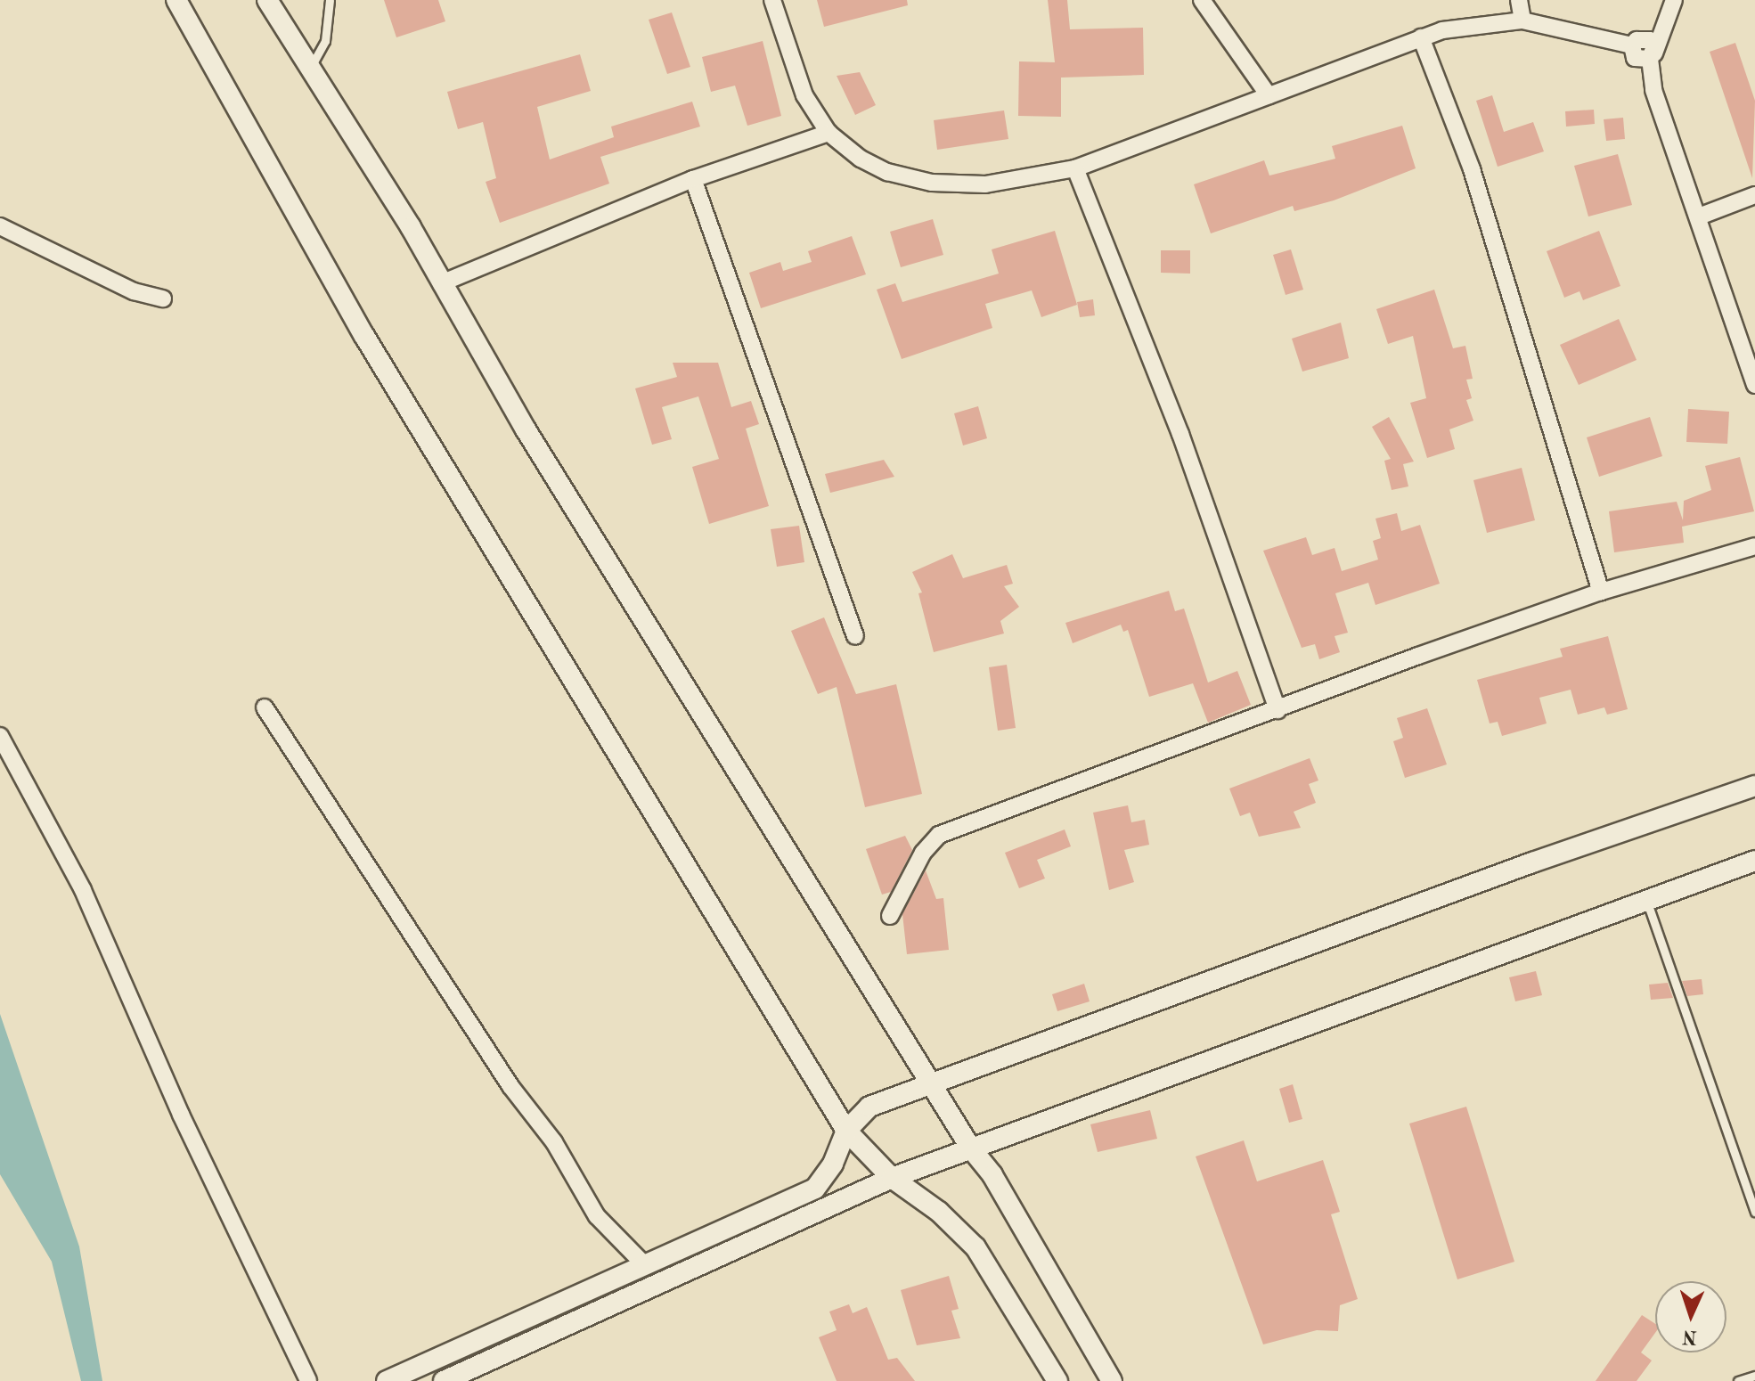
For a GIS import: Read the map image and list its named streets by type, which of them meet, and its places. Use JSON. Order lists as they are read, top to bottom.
{
  "north": "bottom"
}
